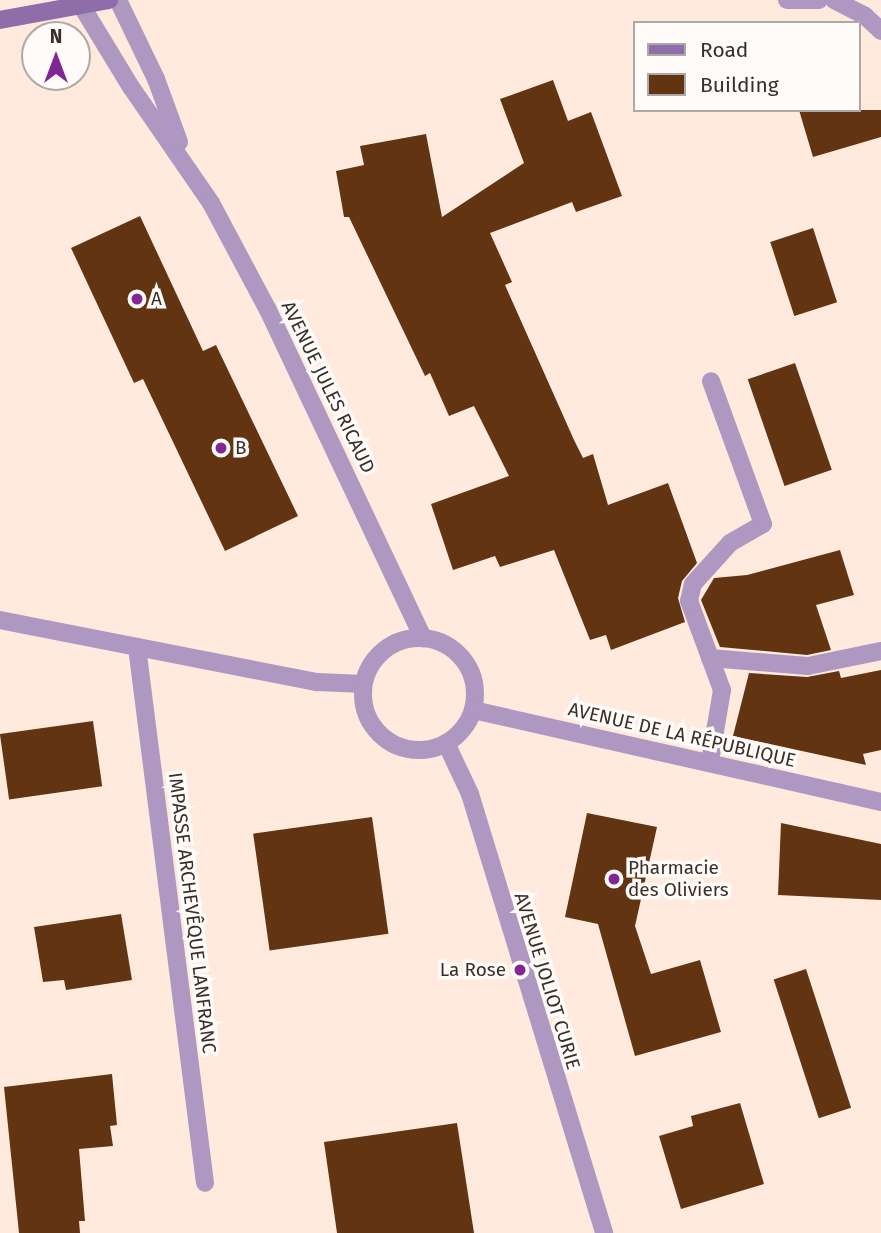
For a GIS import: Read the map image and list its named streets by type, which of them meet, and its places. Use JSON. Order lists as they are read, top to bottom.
{
  "streets": {
    "street": [
      "AVENUE JULES RICAUD",
      "AVENUE DE LA RÉPUBLIQUE",
      "IMPASSE ARCHEVÊQUE LANFRANC",
      "AVENUE JOLIOT CURIE"
    ]
  },
  "crossings": [
    ["AVENUE JULES RICAUD", "AVENUE DE LA RÉPUBLIQUE"],
    ["AVENUE JULES RICAUD", "AVENUE JOLIOT CURIE"],
    ["AVENUE DE LA RÉPUBLIQUE", "AVENUE JOLIOT CURIE"]
  ],
  "places": [
    "A",
    "B",
    "Pharmacie des Oliviers",
    "La Rose"
  ],
  "legend": ["Road", "Building"],
  "north": "top"
}
